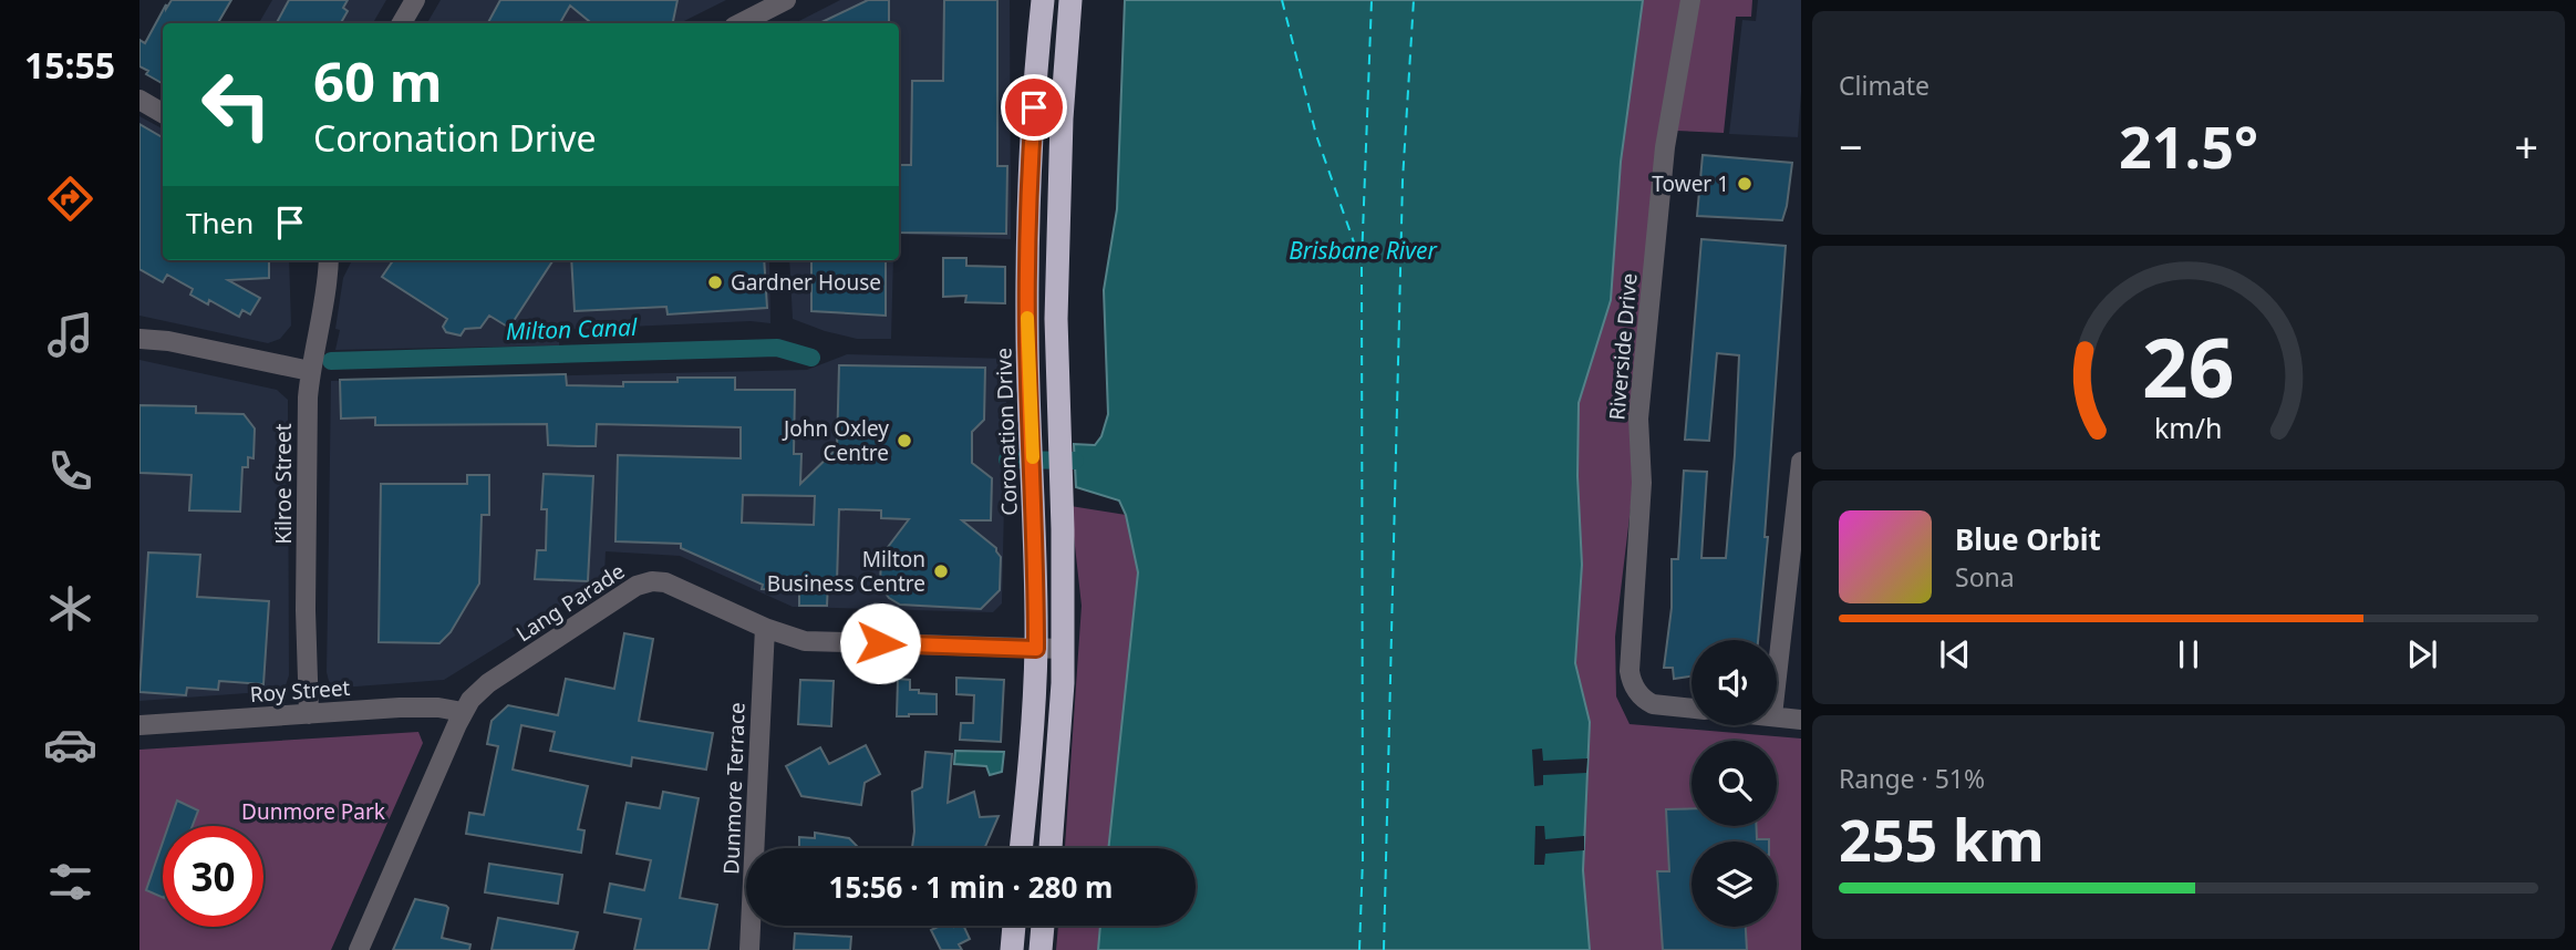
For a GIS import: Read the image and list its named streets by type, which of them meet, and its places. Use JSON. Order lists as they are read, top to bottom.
{
  "streets": {
    "highway": ["Coronation Drive"],
    "street": [
      "Riverside Drive",
      "Kilroe Street",
      "Lang Parade",
      "Roy Street",
      "Dunmore Terrace"
    ]
  },
  "crossings": [
    ["Coronation Drive", "Lang Parade"],
    ["Kilroe Street", "Roy Street"],
    ["Lang Parade", "Roy Street"],
    ["Lang Parade", "Dunmore Terrace"]
  ],
  "water": ["Brisbane River", "Milton Canal"],
  "parks": ["Dunmore Park"],
  "places": [
    "Tower 1",
    "Gardner House",
    "John Oxley Centre",
    "Milton Business Centre"
  ],
  "page": {
    "tabs": "15:55",
    "tile": [
      "Climate",
      ["Range · 51%", "255 km"]
    ],
    "turn": ["60 m", "Coronation Drive"],
    "heat": ["−", "21.5°", "+"],
    "then": "Then",
    "song": ["Blue Orbit", "Sona"],
    "limit": "30",
    "trip": "15:56 · 1 min · 280 m",
    "gauge": ["26", "km/h"]
  }
}
